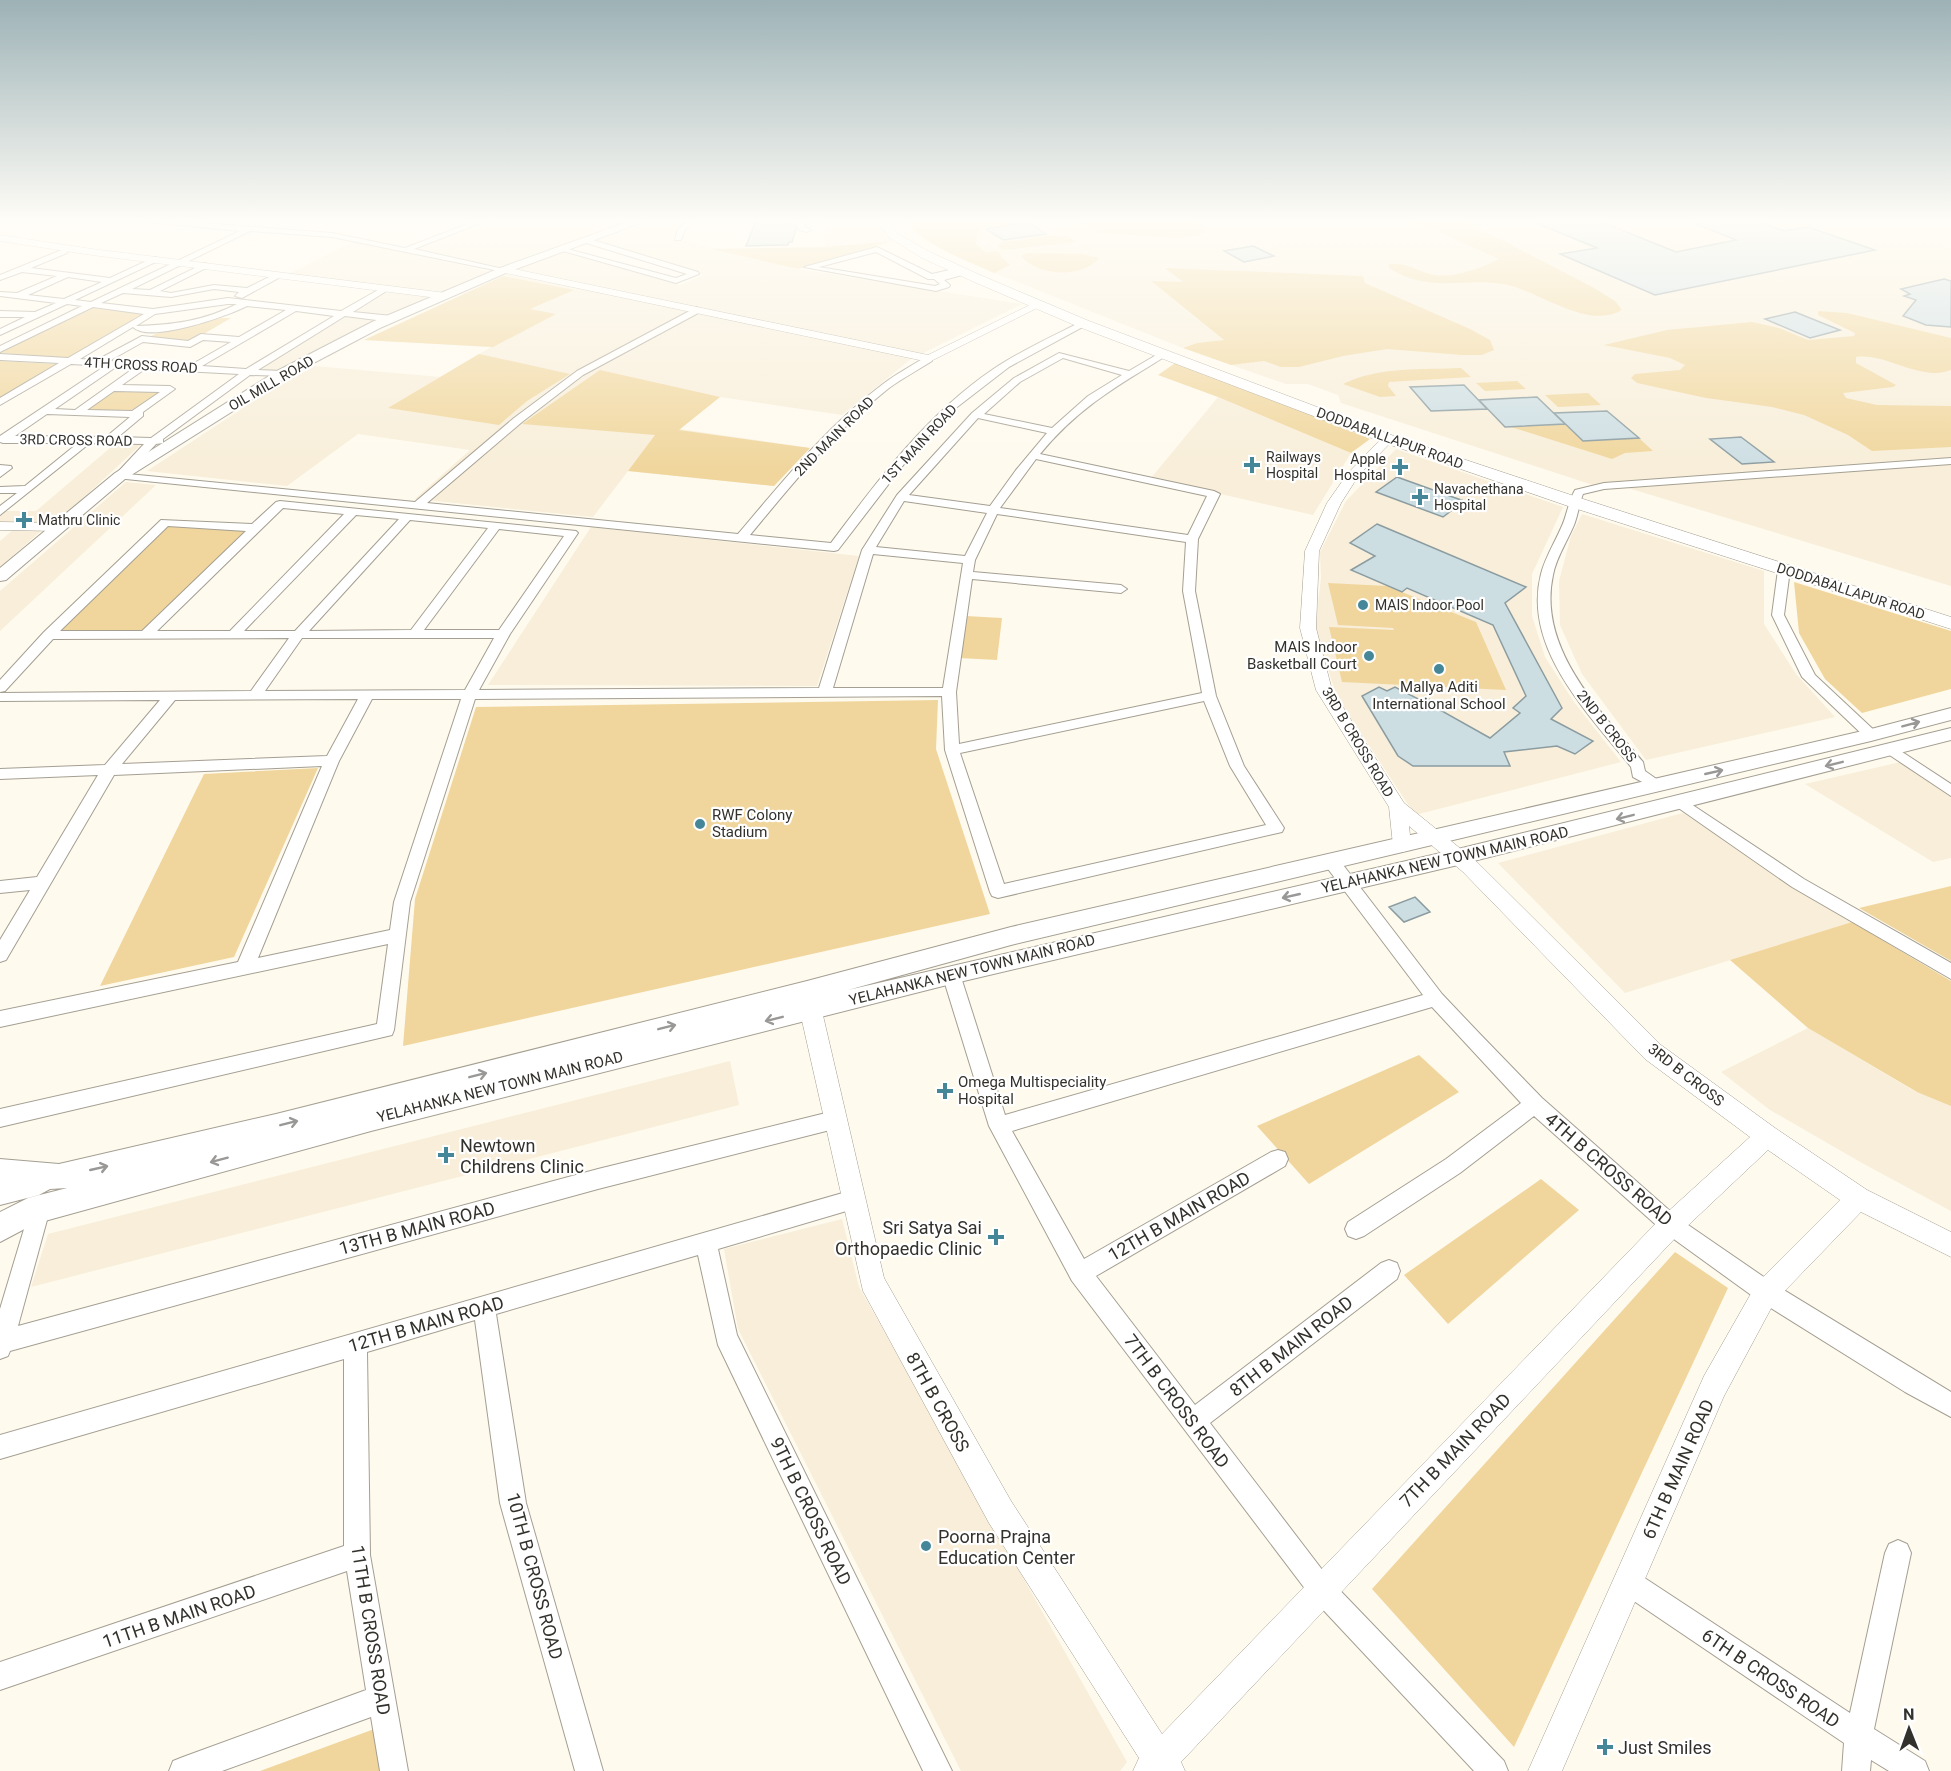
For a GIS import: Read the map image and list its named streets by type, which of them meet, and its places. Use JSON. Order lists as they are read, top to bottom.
{
  "streets": {
    "main road": ["OIL MILL ROAD", "DODDABALLAPUR ROAD", "YELAHANKA NEW TOWN MAIN ROAD"],
    "street": [
      "4TH CROSS ROAD",
      "2ND MAIN ROAD",
      "3RD CROSS ROAD",
      "1ST MAIN ROAD",
      "2ND B CROSS",
      "3RD B CROSS ROAD",
      "3RD B CROSS",
      "4TH B CROSS ROAD",
      "12TH B MAIN ROAD",
      "13TH B MAIN ROAD",
      "8TH B MAIN ROAD",
      "7TH B CROSS ROAD",
      "8TH B CROSS",
      "7TH B MAIN ROAD",
      "6TH B MAIN ROAD",
      "9TH B CROSS ROAD",
      "10TH B CROSS ROAD",
      "11TH B MAIN ROAD",
      "11TH B CROSS ROAD",
      "6TH B CROSS ROAD"
    ]
  },
  "crossings": [
    ["4TH CROSS ROAD", "OIL MILL ROAD"],
    ["OIL MILL ROAD", "3RD CROSS ROAD"],
    ["2ND MAIN ROAD", "DODDABALLAPUR ROAD"],
    ["2ND MAIN ROAD", "1ST MAIN ROAD"],
    ["DODDABALLAPUR ROAD", "1ST MAIN ROAD"],
    ["DODDABALLAPUR ROAD", "2ND B CROSS"],
    ["DODDABALLAPUR ROAD", "3RD B CROSS ROAD"],
    ["2ND B CROSS", "YELAHANKA NEW TOWN MAIN ROAD"],
    ["3RD B CROSS ROAD", "YELAHANKA NEW TOWN MAIN ROAD"],
    ["3RD B CROSS ROAD", "3RD B CROSS"],
    ["YELAHANKA NEW TOWN MAIN ROAD", "3RD B CROSS"],
    ["YELAHANKA NEW TOWN MAIN ROAD", "4TH B CROSS ROAD"],
    ["YELAHANKA NEW TOWN MAIN ROAD", "7TH B CROSS ROAD"],
    ["YELAHANKA NEW TOWN MAIN ROAD", "8TH B CROSS"],
    ["3RD B CROSS", "7TH B MAIN ROAD"],
    ["3RD B CROSS", "6TH B MAIN ROAD"],
    ["4TH B CROSS ROAD", "7TH B MAIN ROAD"],
    ["4TH B CROSS ROAD", "6TH B MAIN ROAD"],
    ["12TH B MAIN ROAD", "7TH B CROSS ROAD"],
    ["12TH B MAIN ROAD", "8TH B CROSS"],
    ["12TH B MAIN ROAD", "9TH B CROSS ROAD"],
    ["12TH B MAIN ROAD", "10TH B CROSS ROAD"],
    ["12TH B MAIN ROAD", "11TH B CROSS ROAD"],
    ["13TH B MAIN ROAD", "8TH B CROSS"],
    ["8TH B MAIN ROAD", "7TH B CROSS ROAD"],
    ["7TH B CROSS ROAD", "7TH B MAIN ROAD"],
    ["8TH B CROSS", "7TH B MAIN ROAD"],
    ["6TH B MAIN ROAD", "6TH B CROSS ROAD"],
    ["11TH B MAIN ROAD", "11TH B CROSS ROAD"]
  ],
  "places": {
    "health": [
      "Railways Hospital",
      "Apple Hospital",
      "Navachethana Hospital",
      "Mathru Clinic",
      "Omega Multispeciality Hospital",
      "Newtown Childrens Clinic",
      "Sri Satya Sai Orthopaedic Clinic",
      "Just Smiles"
    ],
    "other": [
      "MAIS Indoor Pool",
      "MAIS Indoor Basketball Court",
      "Mallya Aditi International School",
      "RWF Colony Stadium",
      "Poorna Prajna Education Center"
    ]
  },
  "north": "top"
}
